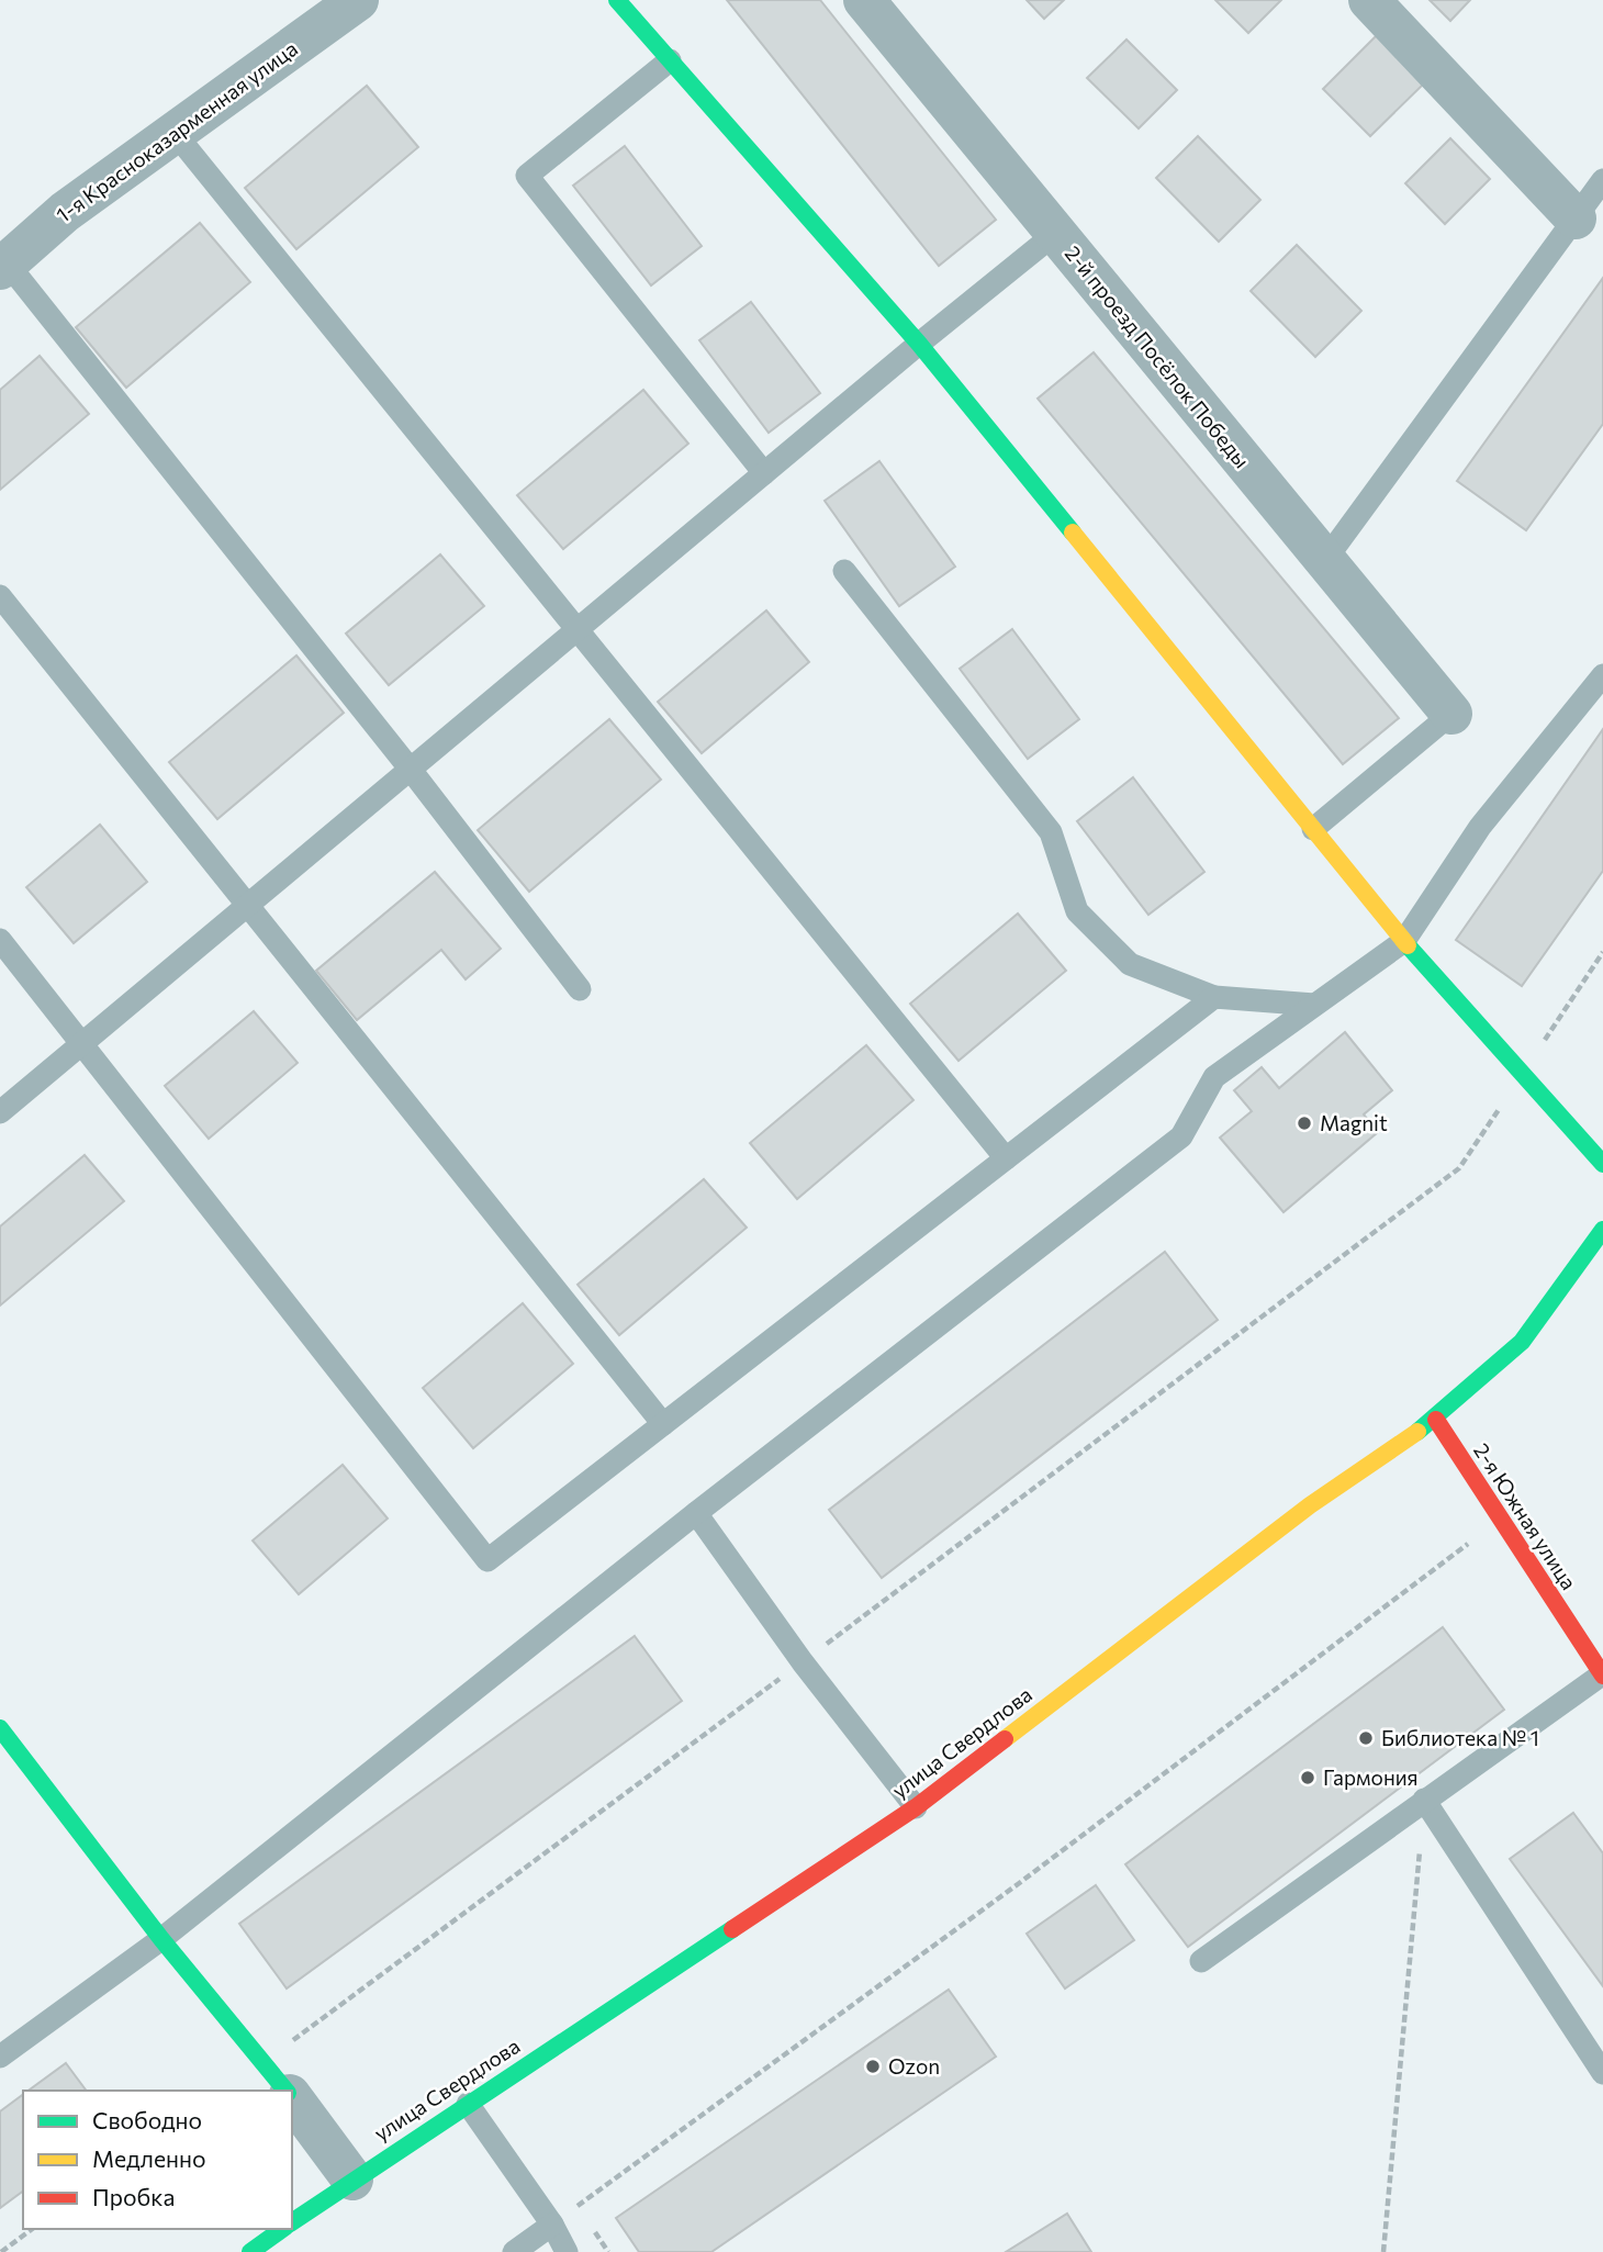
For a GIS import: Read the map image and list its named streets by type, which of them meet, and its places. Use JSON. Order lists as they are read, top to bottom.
{
  "streets": {
    "street": [
      "1-я Красноказарменная улица",
      "2-й проезд Посёлок Победы",
      "2-я Южная улица",
      "улица Свердлова"
    ]
  },
  "crossings": [
    ["2-я Южная улица", "улица Свердлова"]
  ],
  "places": [
    "Magnit",
    "Библиотека № 1",
    "Гармония",
    "Ozon"
  ],
  "legend": ["Свободно", "Медленно", "Пробка"]
}
